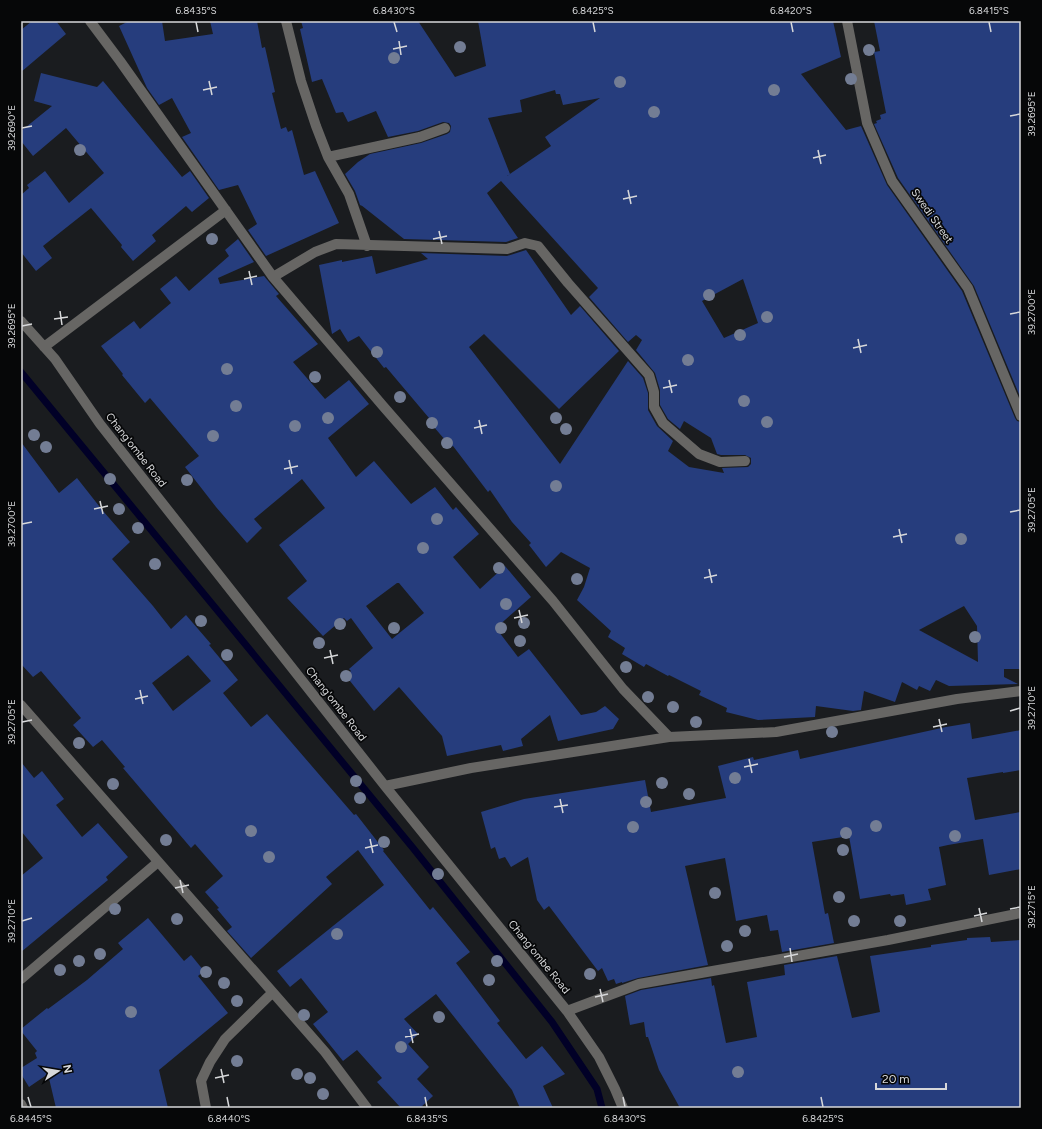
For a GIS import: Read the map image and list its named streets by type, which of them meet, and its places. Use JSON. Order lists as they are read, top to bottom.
{
  "streets": {
    "street": ["Swedi Street", "Chang'ombe Road"]
  },
  "scale_bar": "20 m",
  "north": "right",
  "coordinates": [
    "6.8435°S",
    "6.8430°S",
    "6.8425°S",
    "6.8420°S",
    "6.8415°S",
    "39.2695°E",
    "39.2690°E",
    "39.2700°E",
    "39.2705°E",
    "39.2710°E",
    "39.2715°E",
    "6.8445°S",
    "6.8440°S"
  ]
}
